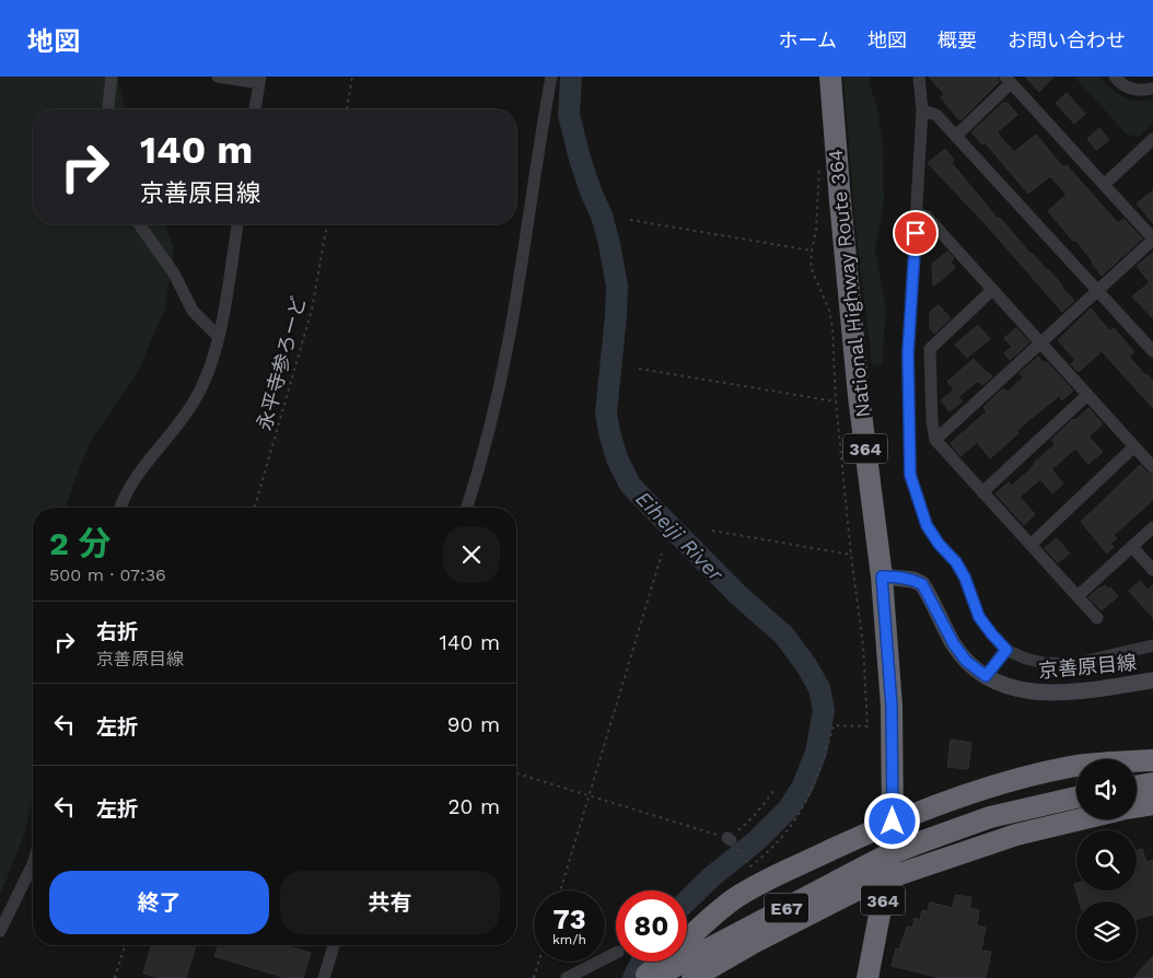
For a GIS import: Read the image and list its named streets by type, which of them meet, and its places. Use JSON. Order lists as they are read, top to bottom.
{
  "streets": {
    "highway": ["National Highway Route 364", "364", "E67"],
    "main road": ["京善原目線"],
    "path": ["永平寺参ろーど"]
  },
  "crossings": [
    ["National Highway Route 364", "364"],
    ["National Highway Route 364", "京善原目線"]
  ],
  "water": ["Eiheiji River"],
  "page": {
    "header": "地図",
    "nav": [
      "ホーム",
      "地図",
      "概要",
      "お問い合わせ"
    ],
    "turn": ["140 m", "京善原目線"],
    "heading": ["2 分", "500 m · 07:36"],
    "list": [
      {
        "name": "右折",
        "note": "京善原目線",
        "value": "140 m"
      },
      {
        "name": "左折",
        "value": "90 m"
      },
      {
        "name": "左折",
        "value": "20 m"
      }
    ],
    "buttons": ["終了", "共有"],
    "speed": "73 km/h",
    "limit": "80"
  }
}
